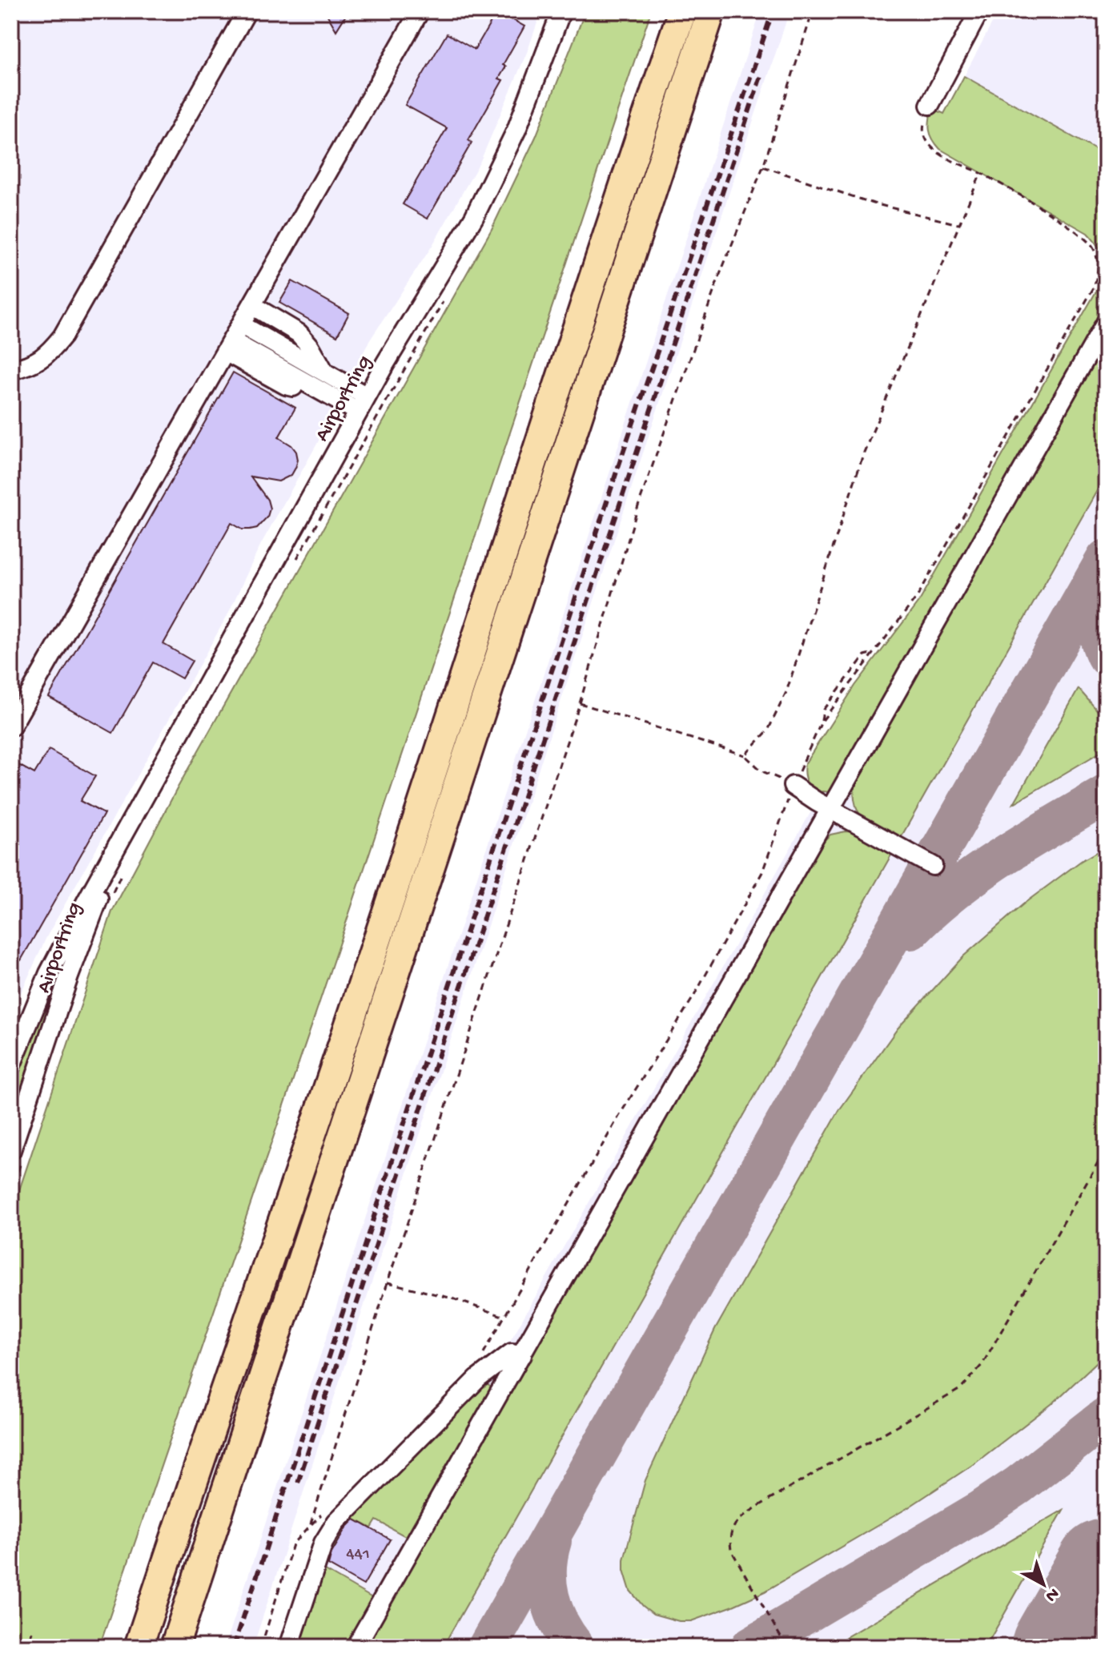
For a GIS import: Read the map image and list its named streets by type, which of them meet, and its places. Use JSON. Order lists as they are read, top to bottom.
{
  "streets": {
    "street": ["Airportring"]
  },
  "house_numbers": ["441"],
  "north": "bottom right"
}
